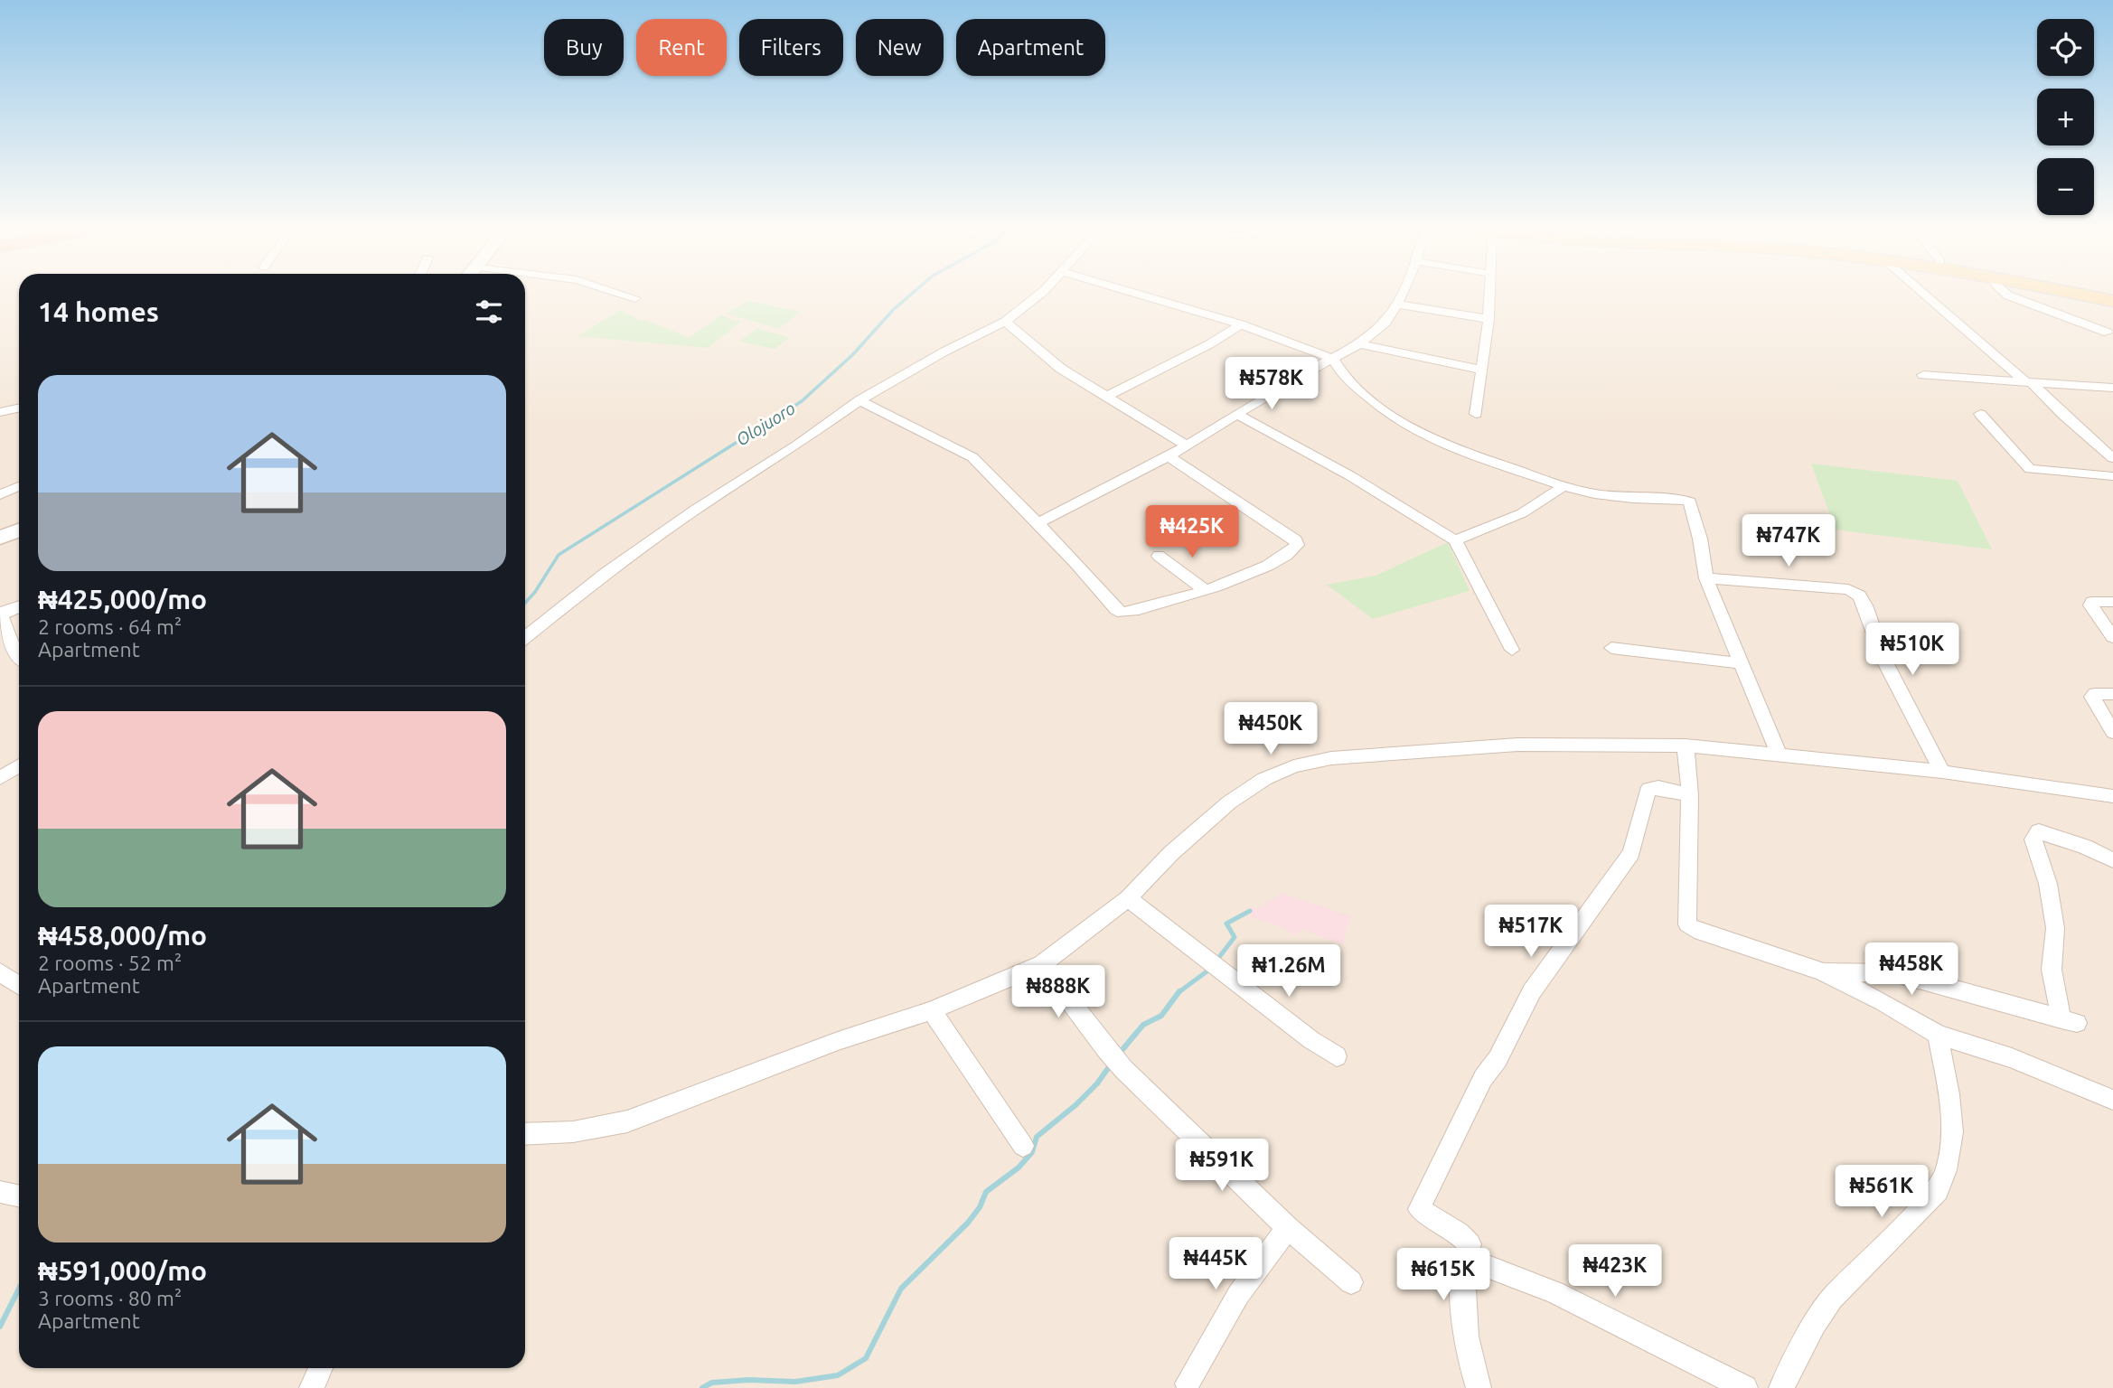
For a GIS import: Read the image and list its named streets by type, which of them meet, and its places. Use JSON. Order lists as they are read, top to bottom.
{
  "water": ["Olojuoro"],
  "page": {
    "map_buttons": ["+", "−"],
    "chip": [
      "Buy",
      "Rent",
      "Filters",
      "New",
      "Apartment"
    ],
    "heading": "14 homes",
    "list": [
      {
        "name": "₦425,000/mo",
        "note": "2 rooms · 64 m² · Apartment"
      },
      {
        "name": "₦458,000/mo",
        "note": "2 rooms · 52 m² · Apartment"
      },
      {
        "name": "₦591,000/mo",
        "note": "3 rooms · 80 m² · Apartment"
      }
    ],
    "price": [
      "₦578K",
      "₦425K",
      "₦747K",
      "₦510K",
      "₦450K",
      "₦517K",
      "₦458K",
      "₦1.26M",
      "₦888K",
      "₦591K",
      "₦561K",
      "₦445K",
      "₦423K",
      "₦615K"
    ]
  }
}
